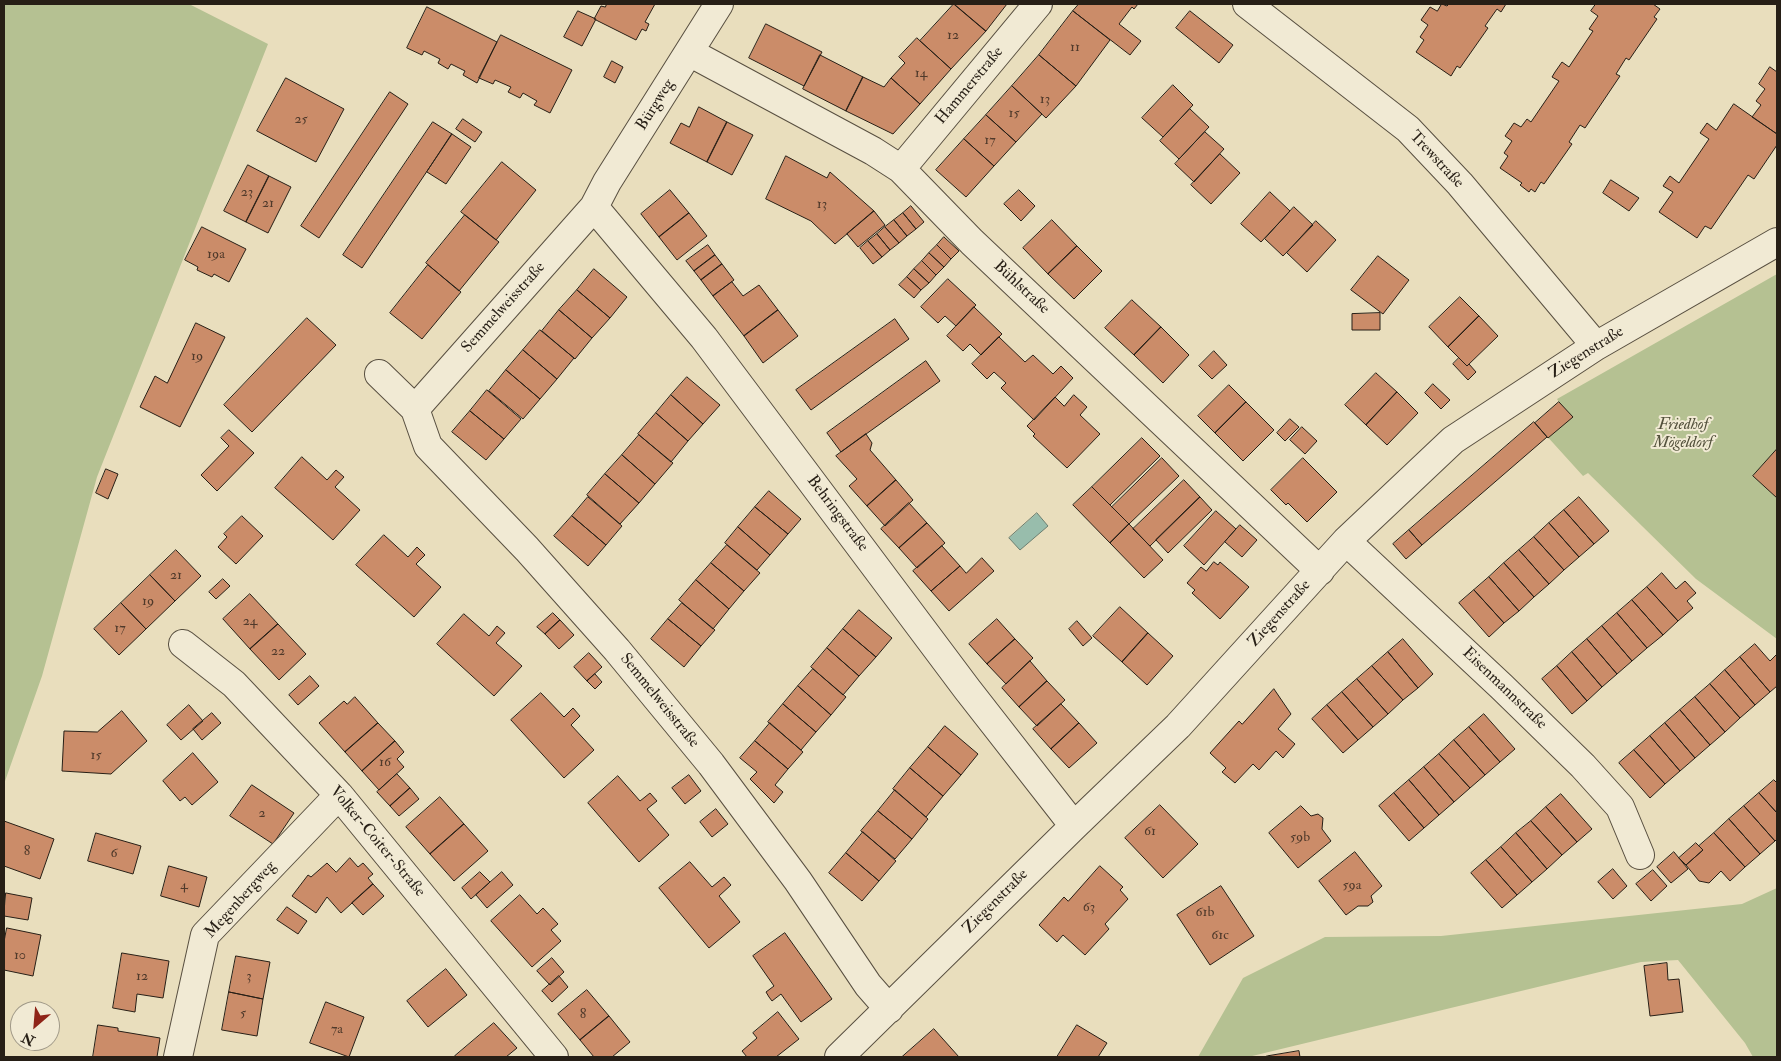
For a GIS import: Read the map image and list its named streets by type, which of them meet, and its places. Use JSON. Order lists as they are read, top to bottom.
{
  "streets": {
    "street": [
      "Hammerstraße",
      "Bürgweg",
      "Trewstraße",
      "Bühlstraße",
      "Semmelweisstraße",
      "Ziegenstraße",
      "Behringstraße",
      "Eisenmannstraße",
      "Volker-Coiter-Straße",
      "Megenbergweg"
    ]
  },
  "crossings": [
    ["Hammerstraße", "Bühlstraße"],
    ["Bürgweg", "Bühlstraße"],
    ["Bürgweg", "Semmelweisstraße"],
    ["Bürgweg", "Behringstraße"],
    ["Trewstraße", "Ziegenstraße"],
    ["Bühlstraße", "Ziegenstraße"],
    ["Semmelweisstraße", "Ziegenstraße"],
    ["Semmelweisstraße", "Behringstraße"],
    ["Ziegenstraße", "Behringstraße"],
    ["Ziegenstraße", "Eisenmannstraße"],
    ["Volker-Coiter-Straße", "Megenbergweg"]
  ],
  "parks": ["Friedhof Mögeldorf"],
  "house_numbers": [
    "12",
    "11",
    "14",
    "13",
    "15",
    "25",
    "17",
    "23",
    "21",
    "13",
    "19a",
    "19",
    "21",
    "19",
    "24",
    "17",
    "22",
    "15",
    "16",
    "2",
    "61",
    "59b",
    "8",
    "6",
    "4",
    "59a",
    "63",
    "61b",
    "61c",
    "10",
    "12",
    "3",
    "5",
    "8",
    "7a"
  ],
  "north": "bottom left"
}
